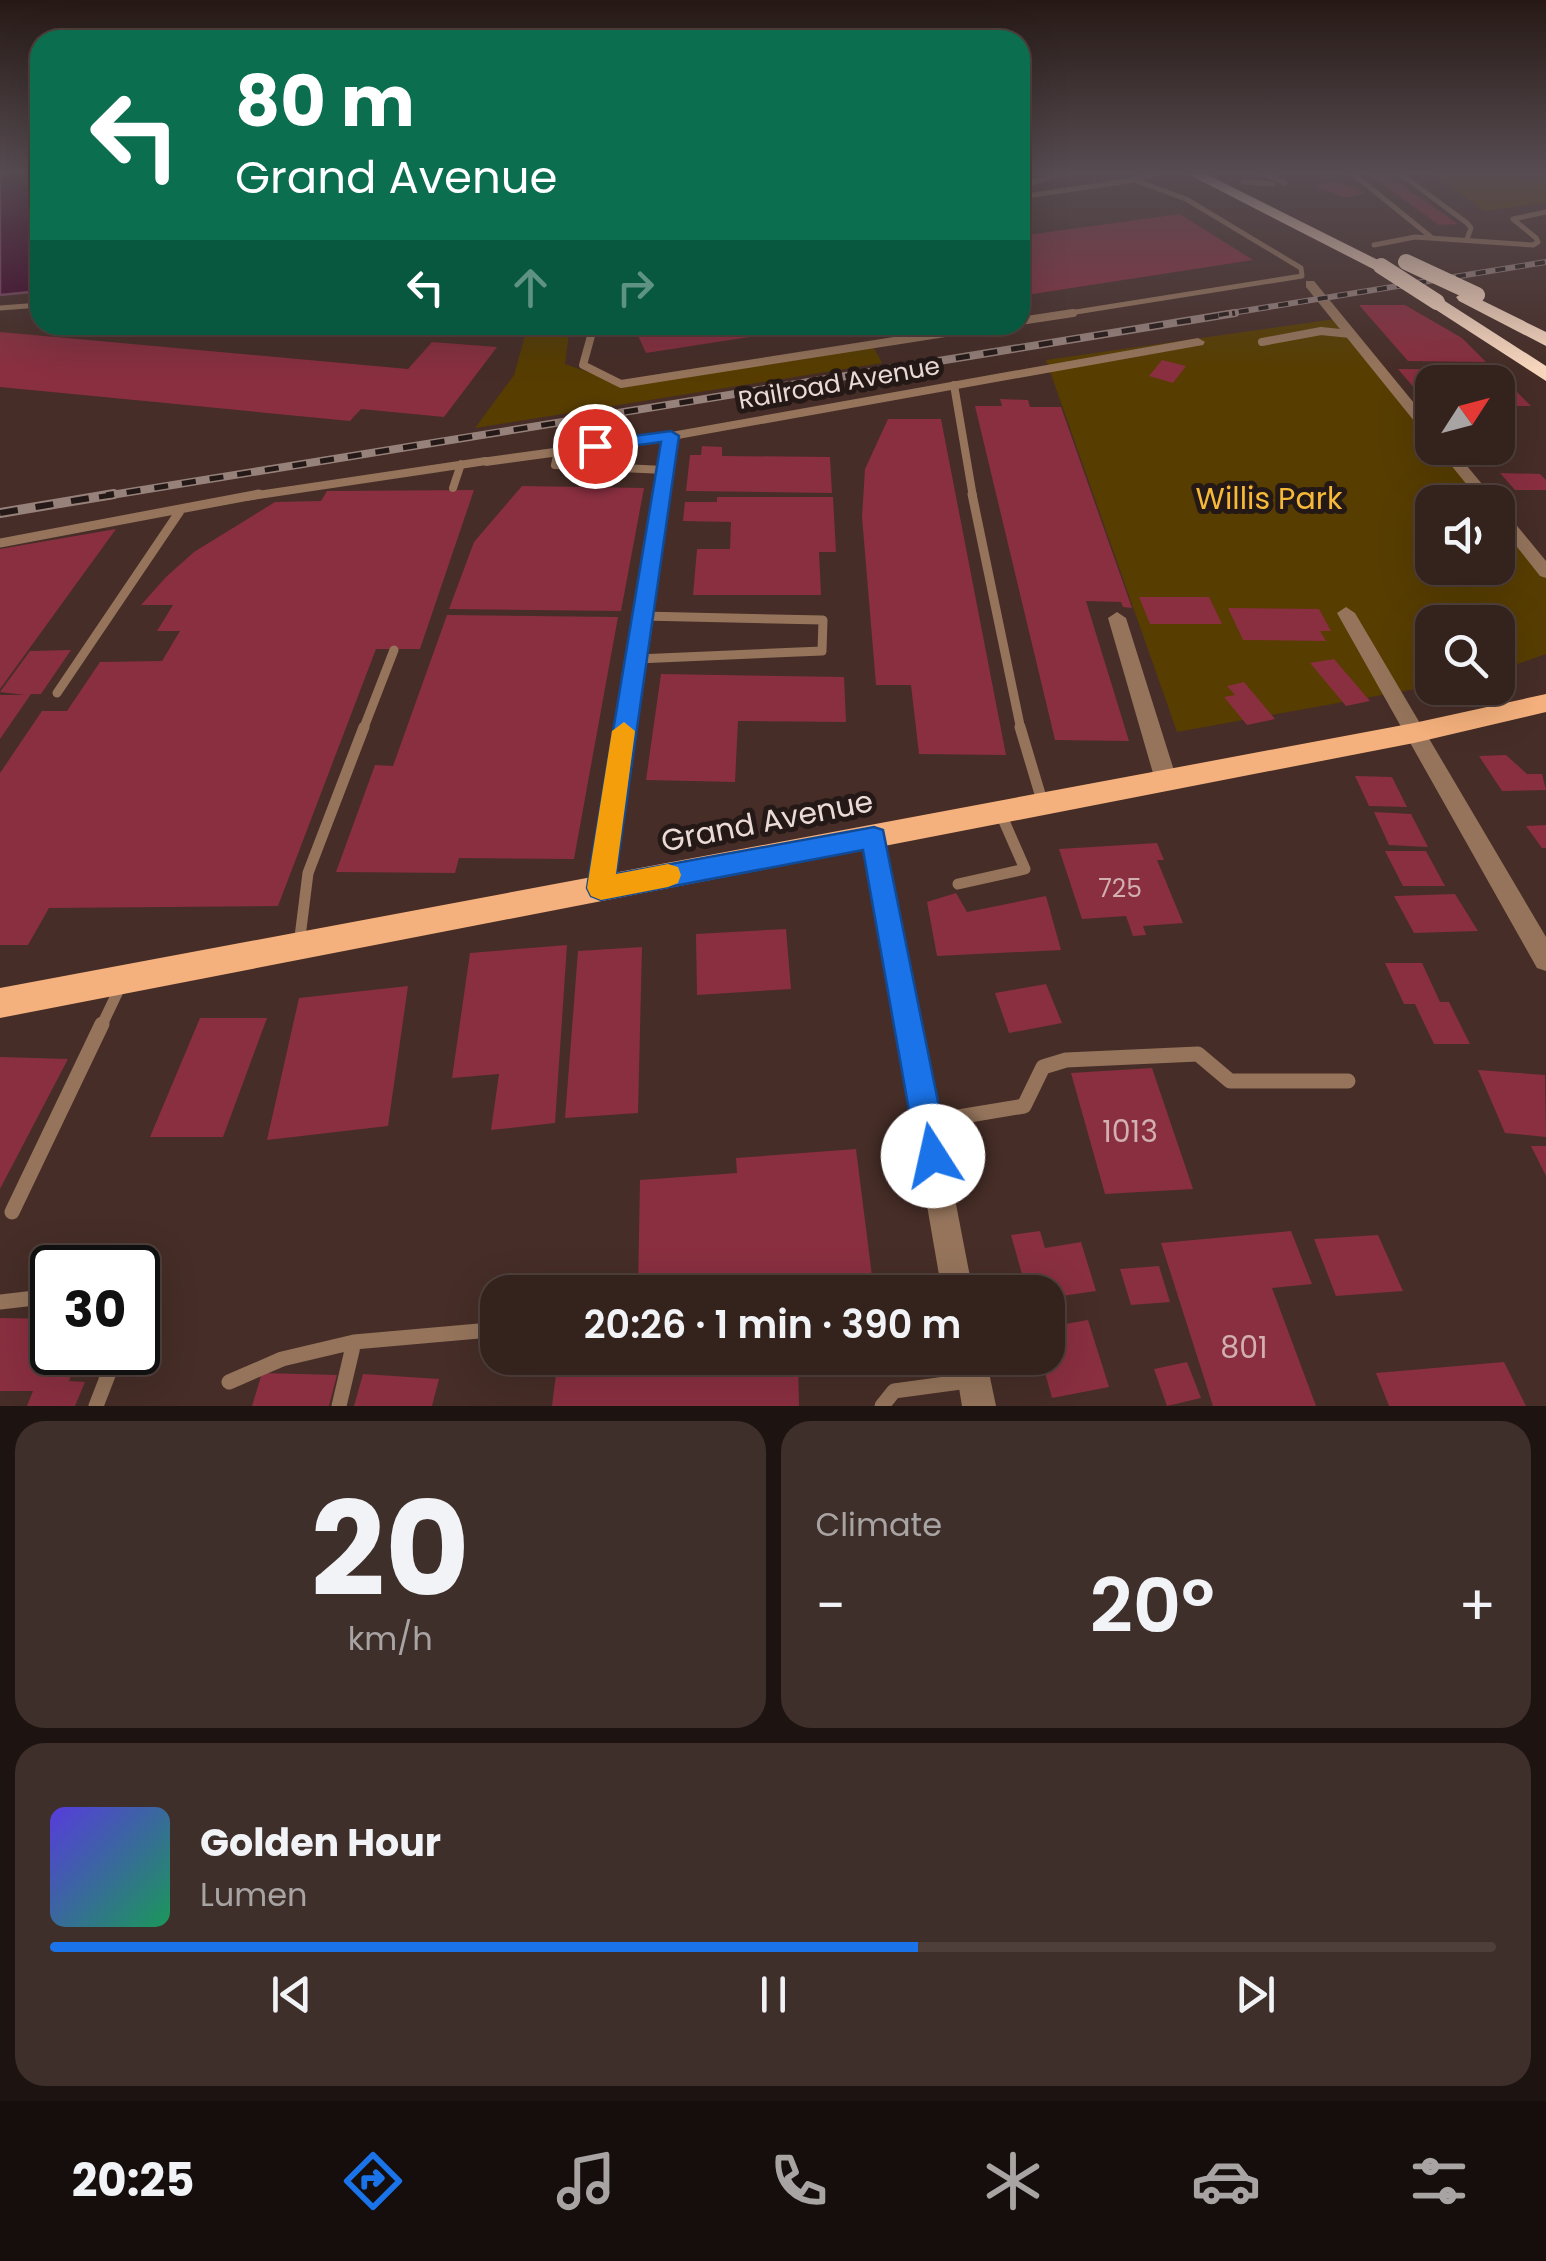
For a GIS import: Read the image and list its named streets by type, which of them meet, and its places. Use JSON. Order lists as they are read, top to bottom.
{
  "streets": {
    "main road": ["Grand Avenue"],
    "street": ["Railroad Avenue"]
  },
  "parks": ["Willis Park"],
  "house_numbers": ["725", "1013", "801"],
  "north": "top right",
  "page": {
    "turn": ["80 m", "Grand Avenue"],
    "limit": "30",
    "trip": "20:26 · 1 min · 390 m",
    "tile": [
      ["20", "km/h"],
      "Climate"
    ],
    "heat": ["−", "20°", "+"],
    "song": ["Golden Hour", "Lumen"],
    "tabs": "20:25"
  }
}
